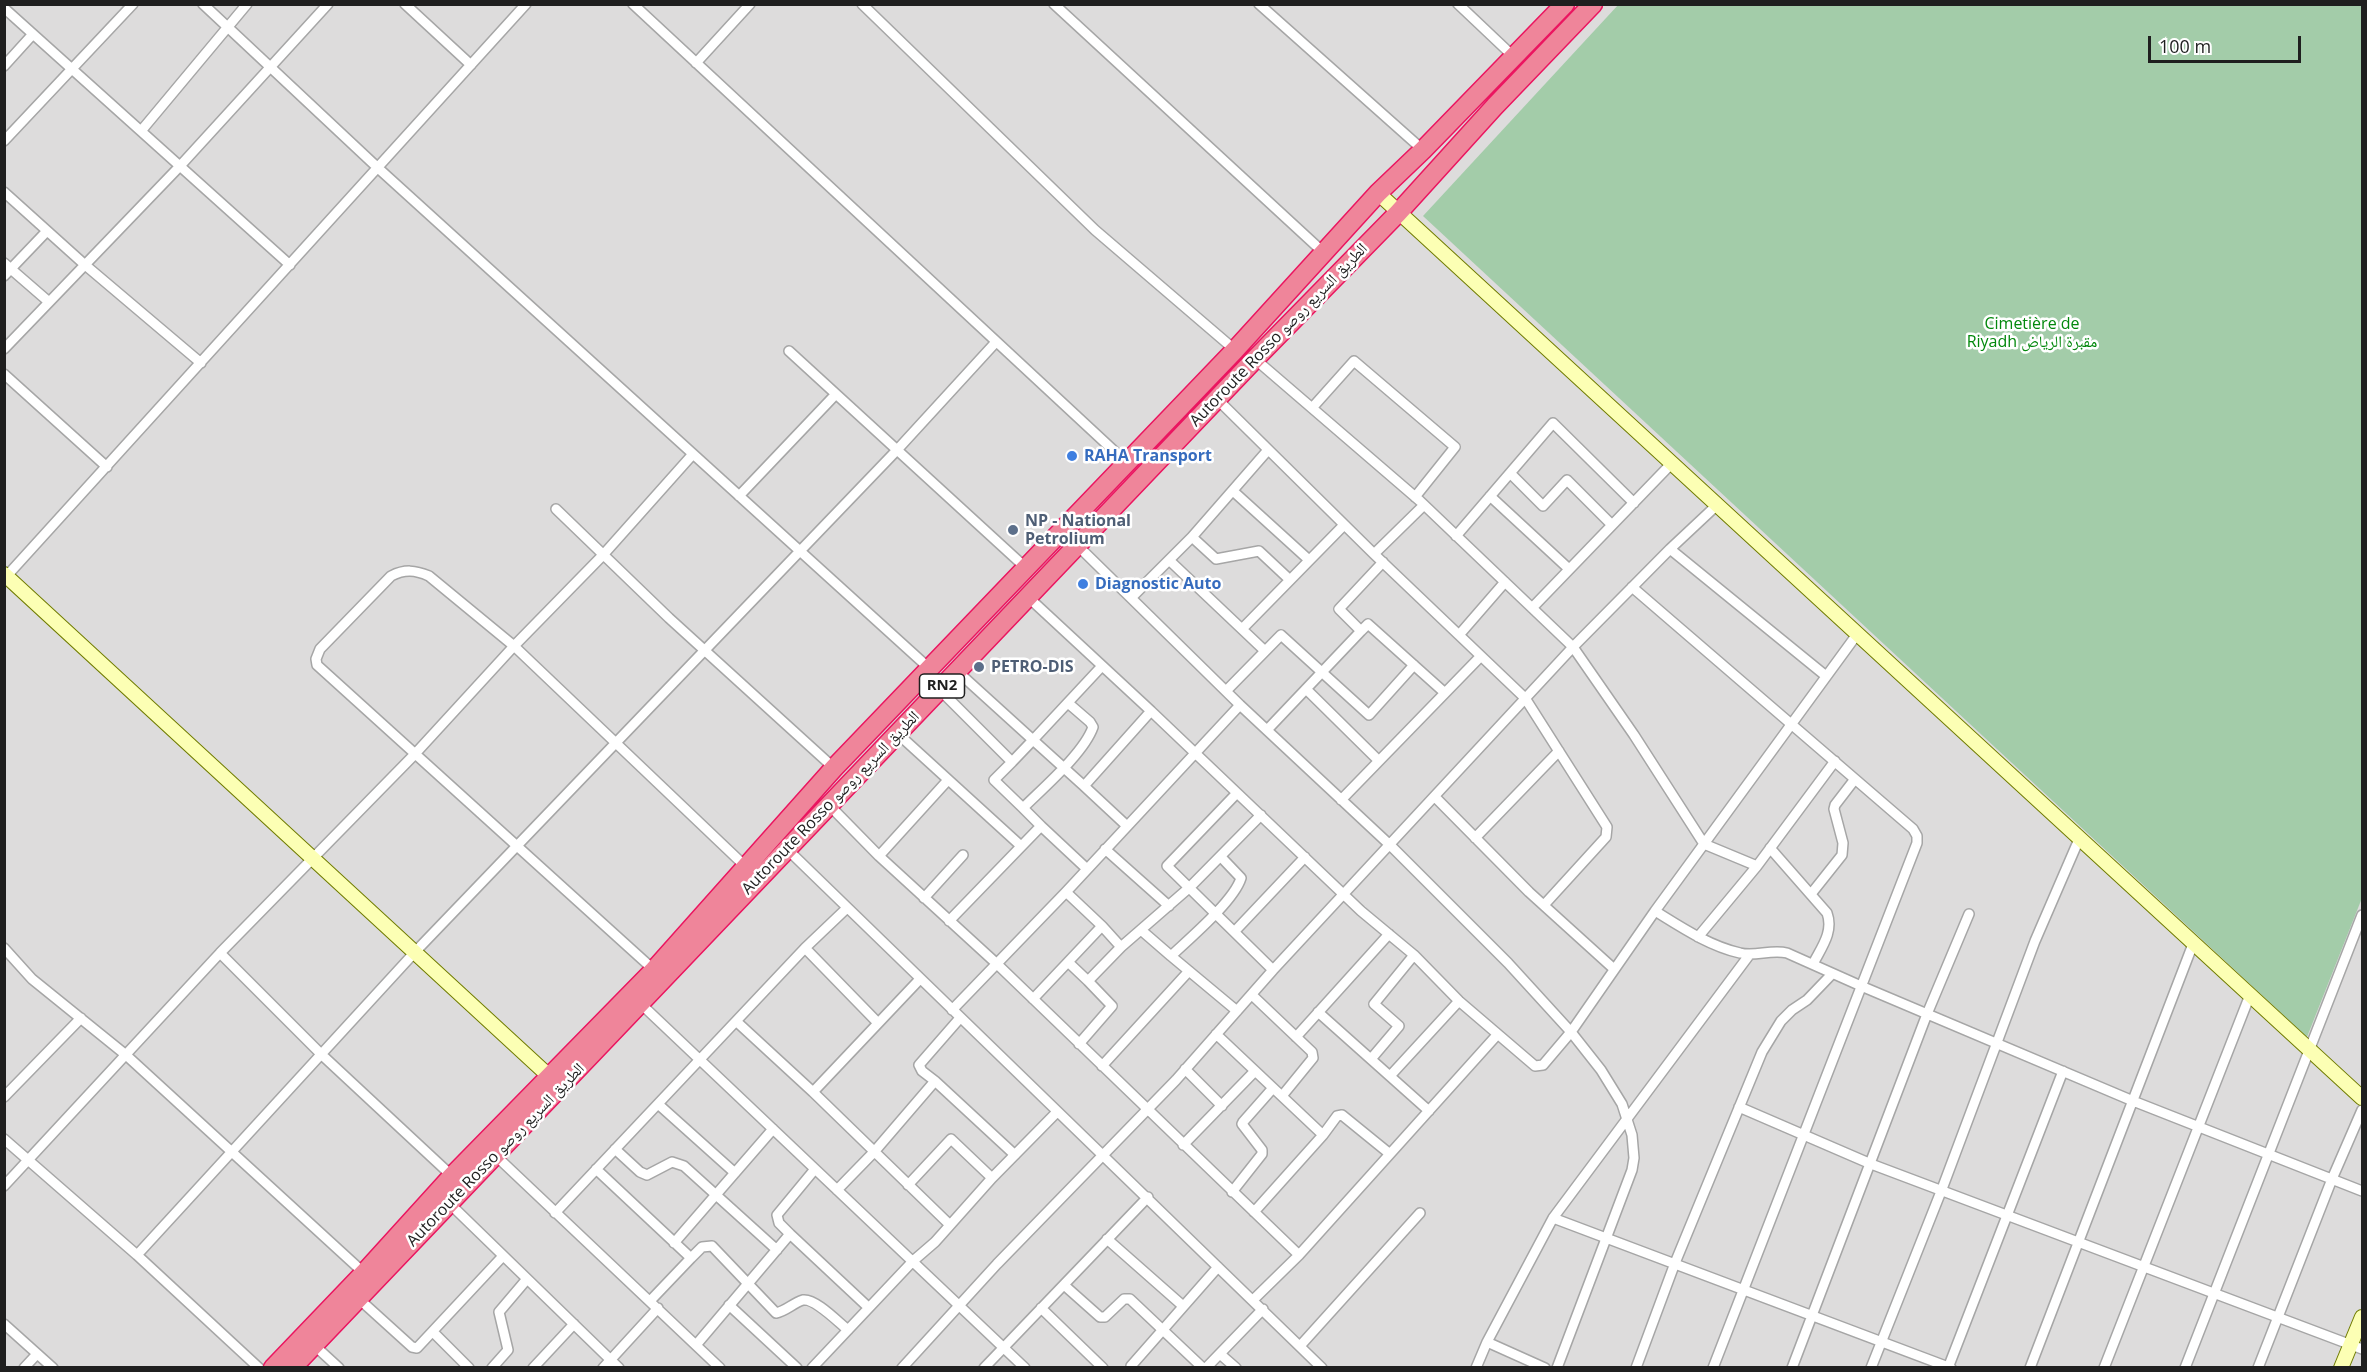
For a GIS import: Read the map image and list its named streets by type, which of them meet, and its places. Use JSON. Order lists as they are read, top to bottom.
{
  "streets": {
    "highway": ["Autoroute Rosso الطريق السريع روصو", "RN2"]
  },
  "parks": ["Cimetière de Riyadh مقبرة الرياض"],
  "places": [
    "RAHA Transport",
    "NP - National Petrolium",
    "Diagnostic Auto",
    "PETRO-DIS"
  ],
  "scale_bar": "100 m"
}
